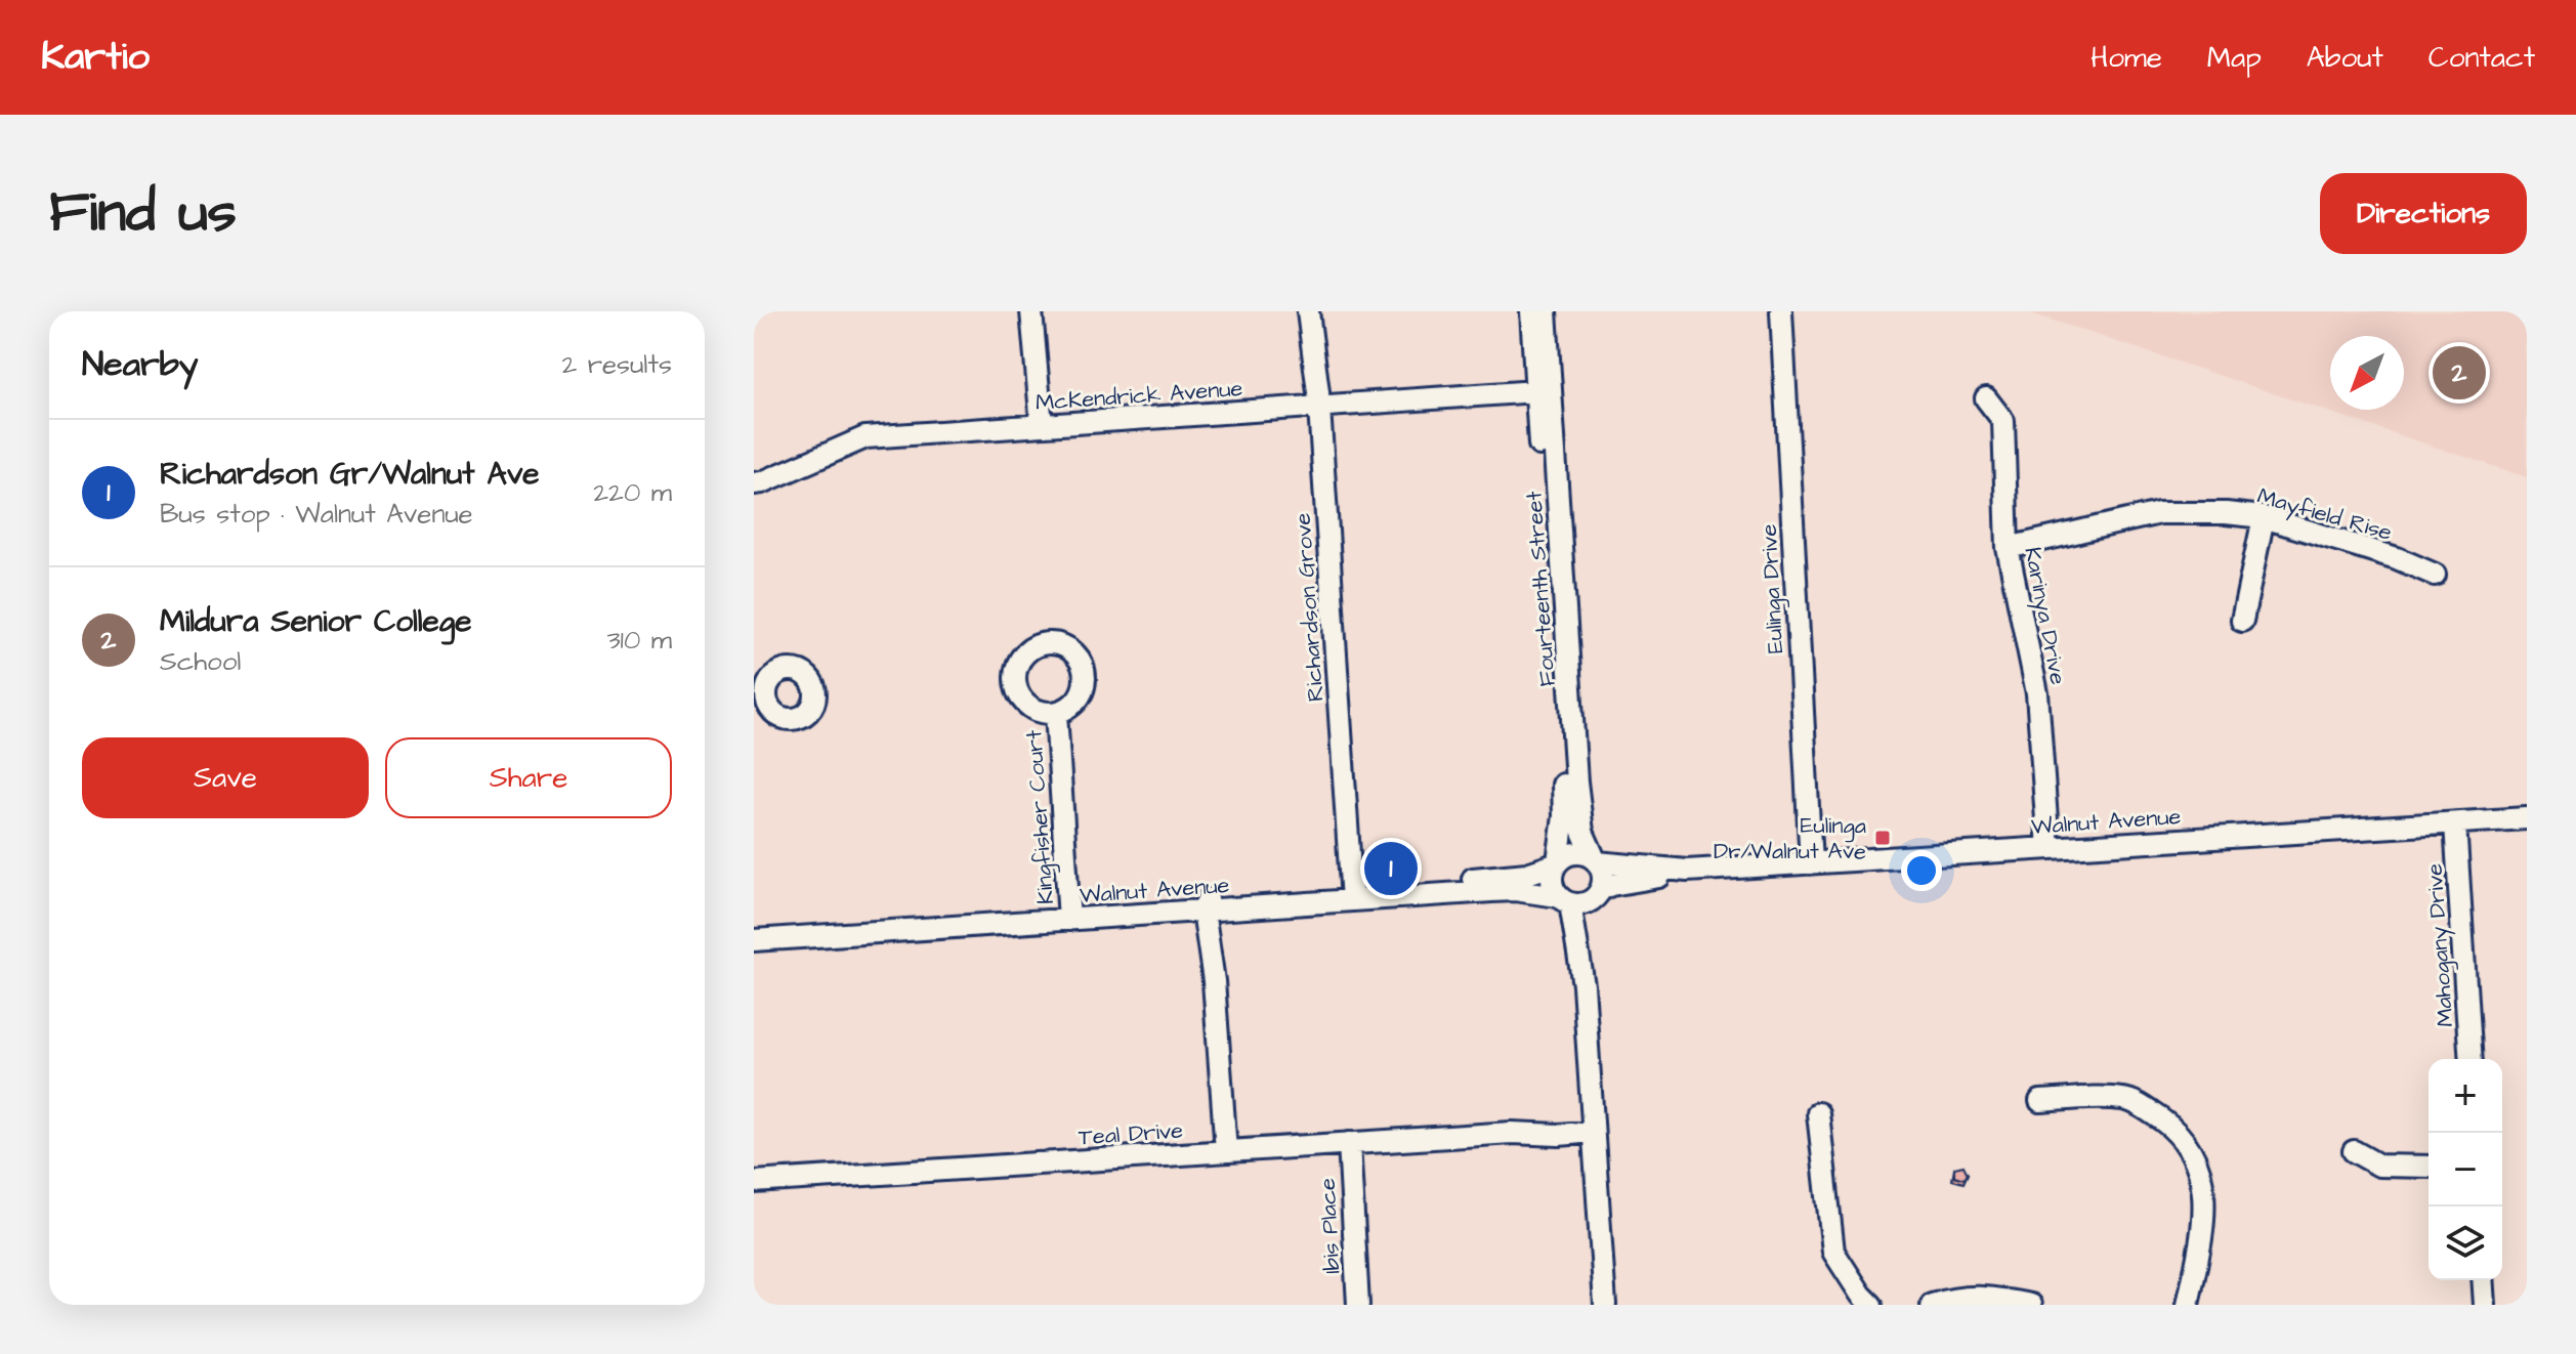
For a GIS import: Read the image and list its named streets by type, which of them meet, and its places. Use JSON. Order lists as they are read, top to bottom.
{
  "streets": {
    "street": [
      "McKendrick Avenue",
      "Mayfield Rise",
      "Fourteenth Street",
      "Eulinga Drive",
      "Richardson Grove",
      "Karinya Drive",
      "Kingfisher Court",
      "Walnut Avenue",
      "Mahogany Drive",
      "Teal Drive",
      "Ibis Place"
    ]
  },
  "crossings": [
    ["McKendrick Avenue", "Fourteenth Street"],
    ["McKendrick Avenue", "Richardson Grove"],
    ["Mayfield Rise", "Karinya Drive"],
    ["Fourteenth Street", "Walnut Avenue"],
    ["Eulinga Drive", "Walnut Avenue"],
    ["Richardson Grove", "Walnut Avenue"],
    ["Karinya Drive", "Walnut Avenue"],
    ["Kingfisher Court", "Walnut Avenue"],
    ["Walnut Avenue", "Mahogany Drive"],
    ["Teal Drive", "Ibis Place"]
  ],
  "places": {
    "transit": ["Eulinga Dr/Walnut Ave"]
  },
  "north": "bottom left",
  "page": {
    "header": "Kartio",
    "nav": [
      "Home",
      "Map",
      "About",
      "Contact"
    ],
    "title": "Find us",
    "buttons": [
      "Directions",
      ["Save", "Share"]
    ],
    "heading": ["Nearby", "2 results"],
    "pins": ["2", "1"],
    "list": [
      {
        "mark": "1",
        "name": "Richardson Gr/Walnut Ave",
        "note": "Bus stop · Walnut Avenue",
        "value": "220 m"
      },
      {
        "mark": "2",
        "name": "Mildura Senior College",
        "note": "School",
        "value": "310 m"
      }
    ],
    "map_buttons": ["+", "−"]
  }
}
